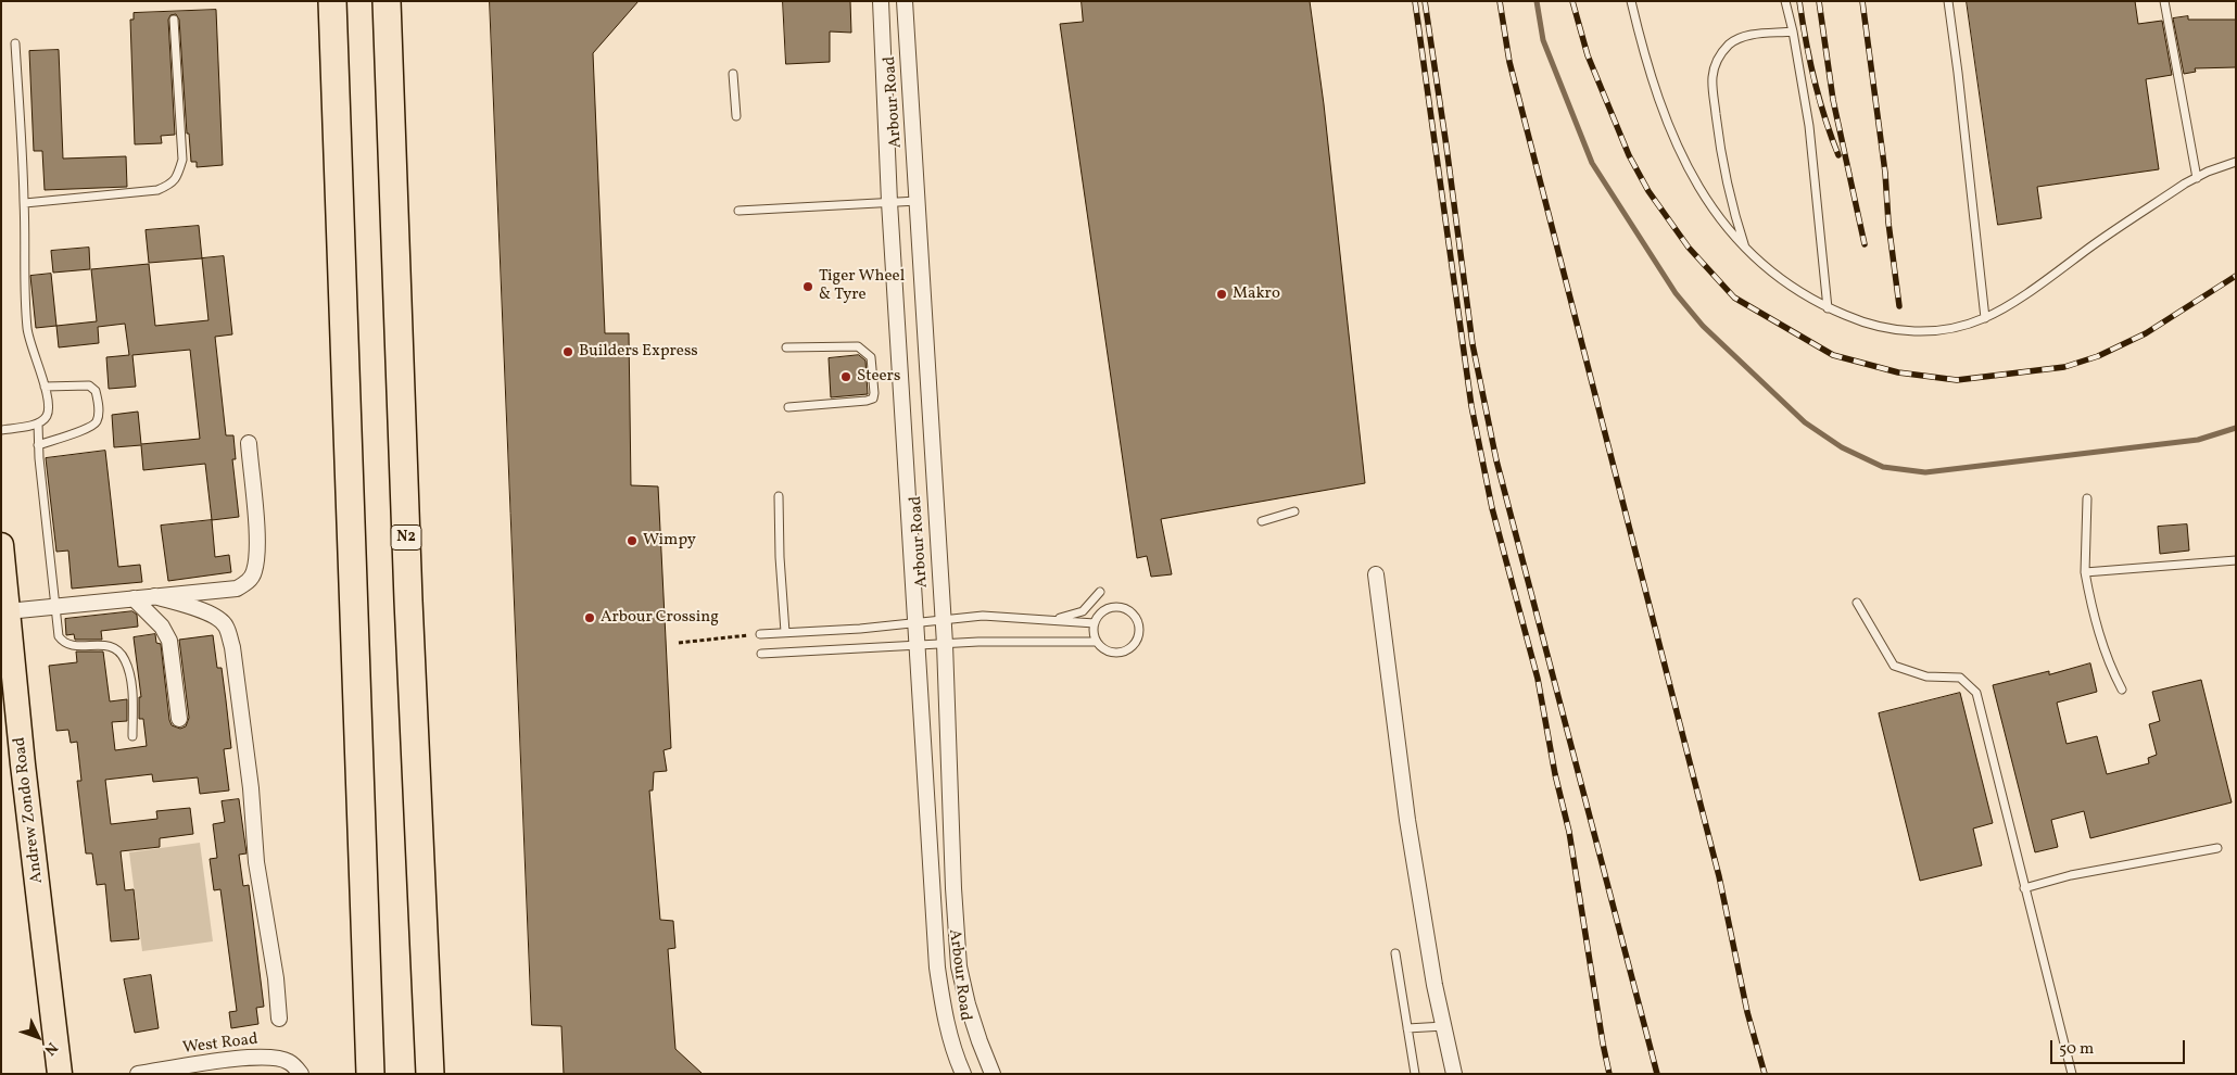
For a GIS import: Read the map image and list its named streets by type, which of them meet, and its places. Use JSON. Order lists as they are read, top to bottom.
{
  "streets": {
    "highway": ["N2"],
    "main road": ["Andrew Zondo Road"],
    "street": ["Arbour Road", "West Road"]
  },
  "places": [
    "Tiger Wheel & Tyre",
    "Makro",
    "Builders Express",
    "Steers",
    "Wimpy",
    "Arbour Crossing"
  ],
  "scale_bar": "50 m",
  "north": "bottom right"
}
